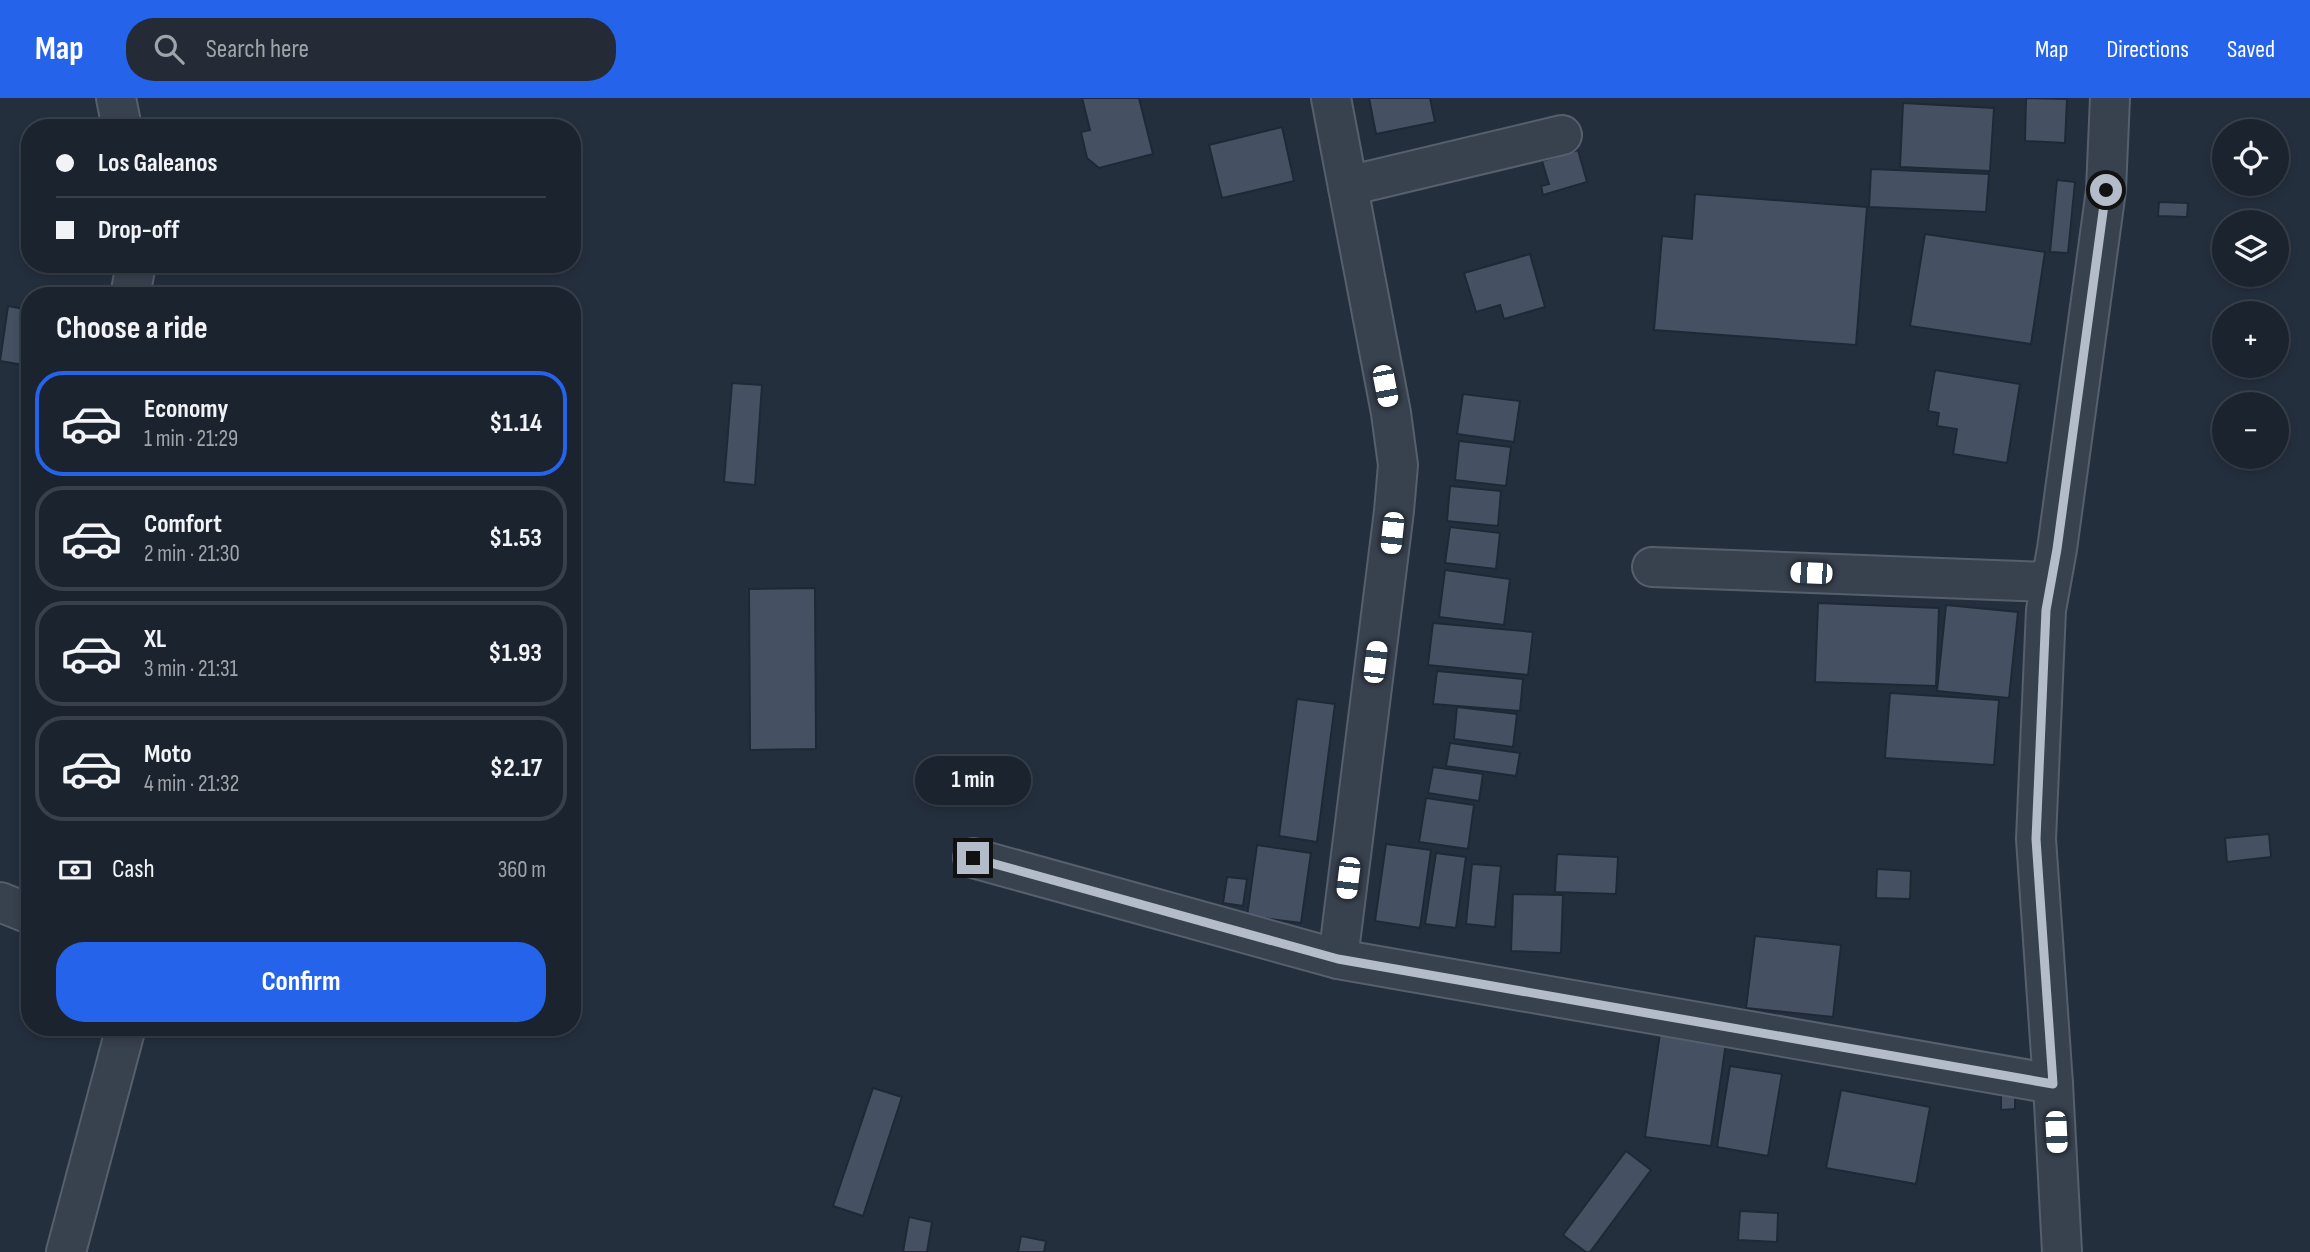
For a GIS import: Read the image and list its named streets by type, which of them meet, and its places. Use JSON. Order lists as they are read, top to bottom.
{
  "page": {
    "header": "Map",
    "search": "Search here",
    "nav": ["Map", "Directions", "Saved"],
    "map_buttons": ["+", "−"],
    "banner": ["Los Galeanos", "Drop-off"],
    "heading": "Choose a ride",
    "list": [
      {
        "name": "Economy",
        "note": "1 min · 21:29",
        "value": "$1.14"
      },
      {
        "name": "Comfort",
        "note": "2 min · 21:30",
        "value": "$1.53"
      },
      {
        "name": "XL",
        "note": "3 min · 21:31",
        "value": "$1.93"
      },
      {
        "name": "Moto",
        "note": "4 min · 21:32",
        "value": "$2.17"
      }
    ],
    "bubble": "1 min",
    "pay": ["Cash", "360 m"],
    "buttons": "Confirm"
  }
}
